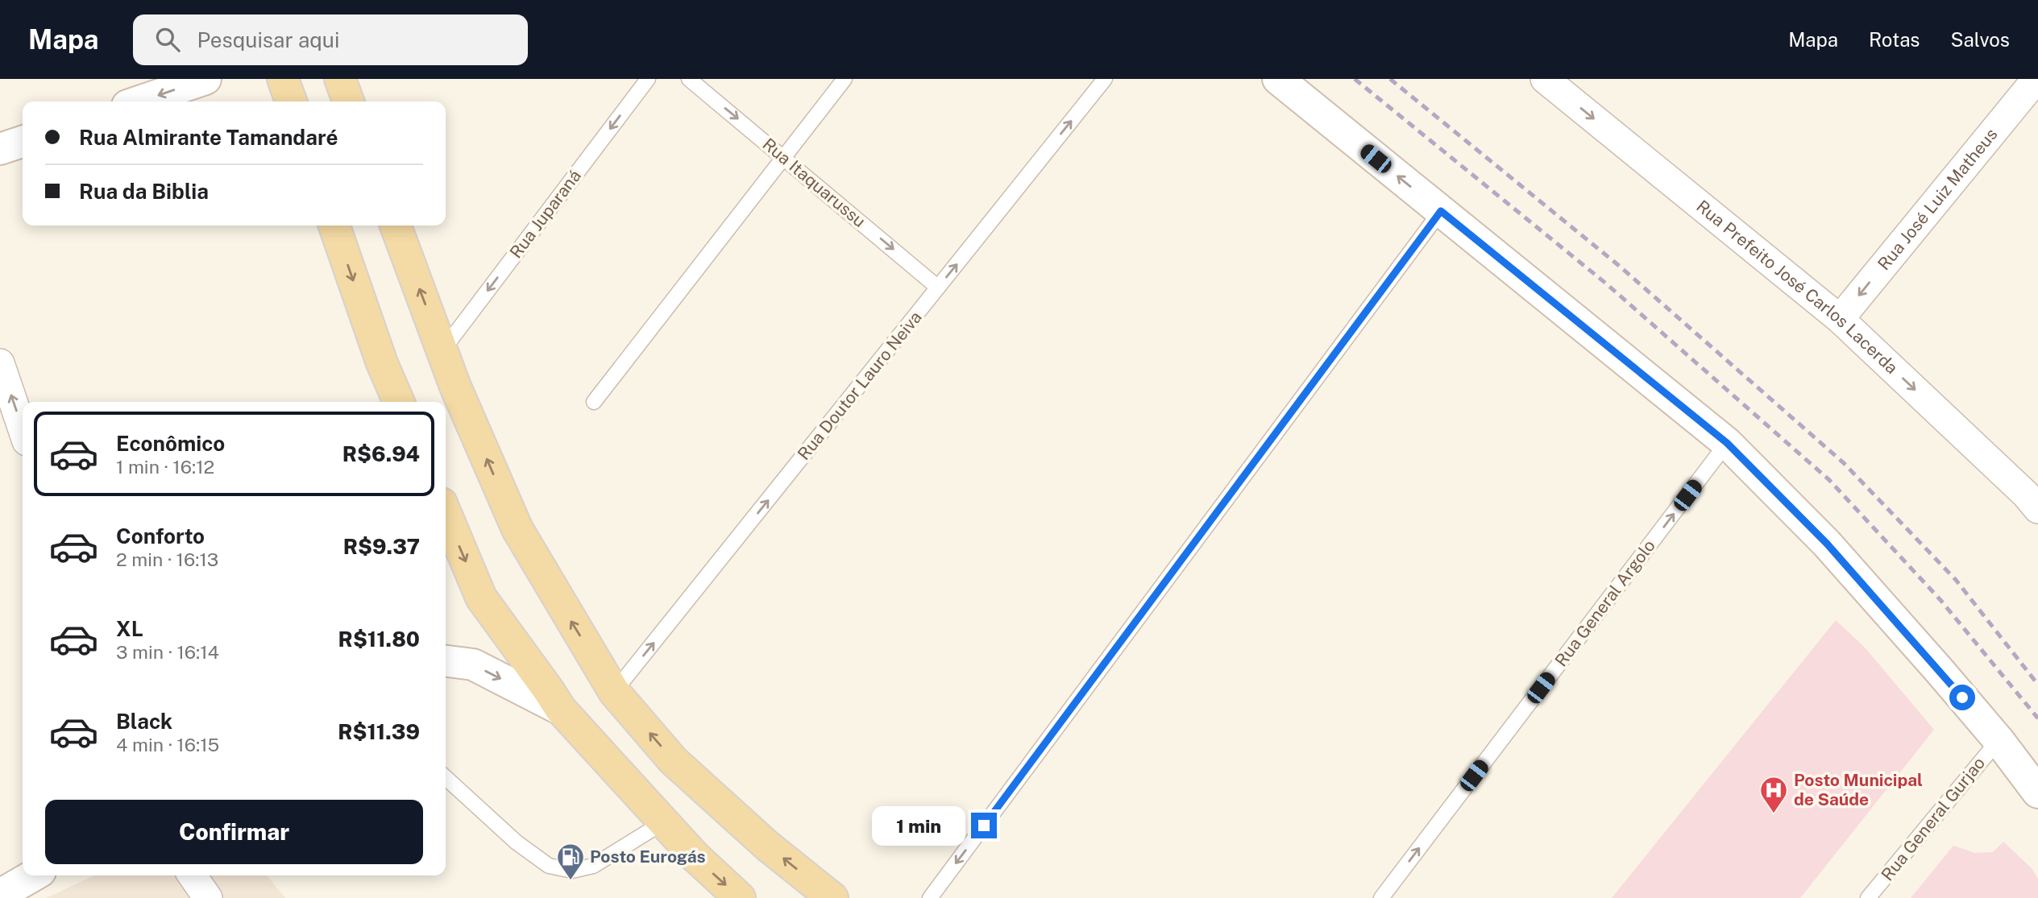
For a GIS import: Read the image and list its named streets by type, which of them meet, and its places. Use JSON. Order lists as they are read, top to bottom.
{
  "streets": {
    "street": ["Rua José Luiz Matheus", "Rua Prefeito José Carlos Lacerda"],
    "lane": [
      "Rua Itaquarussu",
      "Rua Juparaná",
      "Rua Doutor Lauro Neiva",
      "Rua General Argolo",
      "Rua General Gurjao"
    ]
  },
  "crossings": [
    ["Rua Itaquarussu", "Rua Doutor Lauro Neiva"],
    ["Rua José Luiz Matheus", "Rua Prefeito José Carlos Lacerda"]
  ],
  "one_way": [
    "Rua Itaquarussu",
    "Rua José Luiz Matheus",
    "Rua Juparaná",
    "Rua Prefeito José Carlos Lacerda",
    "Rua Doutor Lauro Neiva",
    "Rua General Argolo"
  ],
  "places": {
    "hospital": ["Posto Municipal de Saúde"],
    "fuel station": ["Posto Eurogás"]
  },
  "page": {
    "header": "Mapa",
    "search": "Pesquisar aqui",
    "nav": ["Mapa", "Rotas", "Salvos"],
    "banner": ["Rua Almirante Tamandaré", "Rua da Biblia"],
    "list": [
      {
        "name": "Econômico",
        "note": "1 min · 16:12",
        "value": "R$6.94"
      },
      {
        "name": "Conforto",
        "note": "2 min · 16:13",
        "value": "R$9.37"
      },
      {
        "name": "XL",
        "note": "3 min · 16:14",
        "value": "R$11.80"
      },
      {
        "name": "Black",
        "note": "4 min · 16:15",
        "value": "R$11.39"
      }
    ],
    "buttons": "Confirmar",
    "bubble": "1 min"
  }
}
